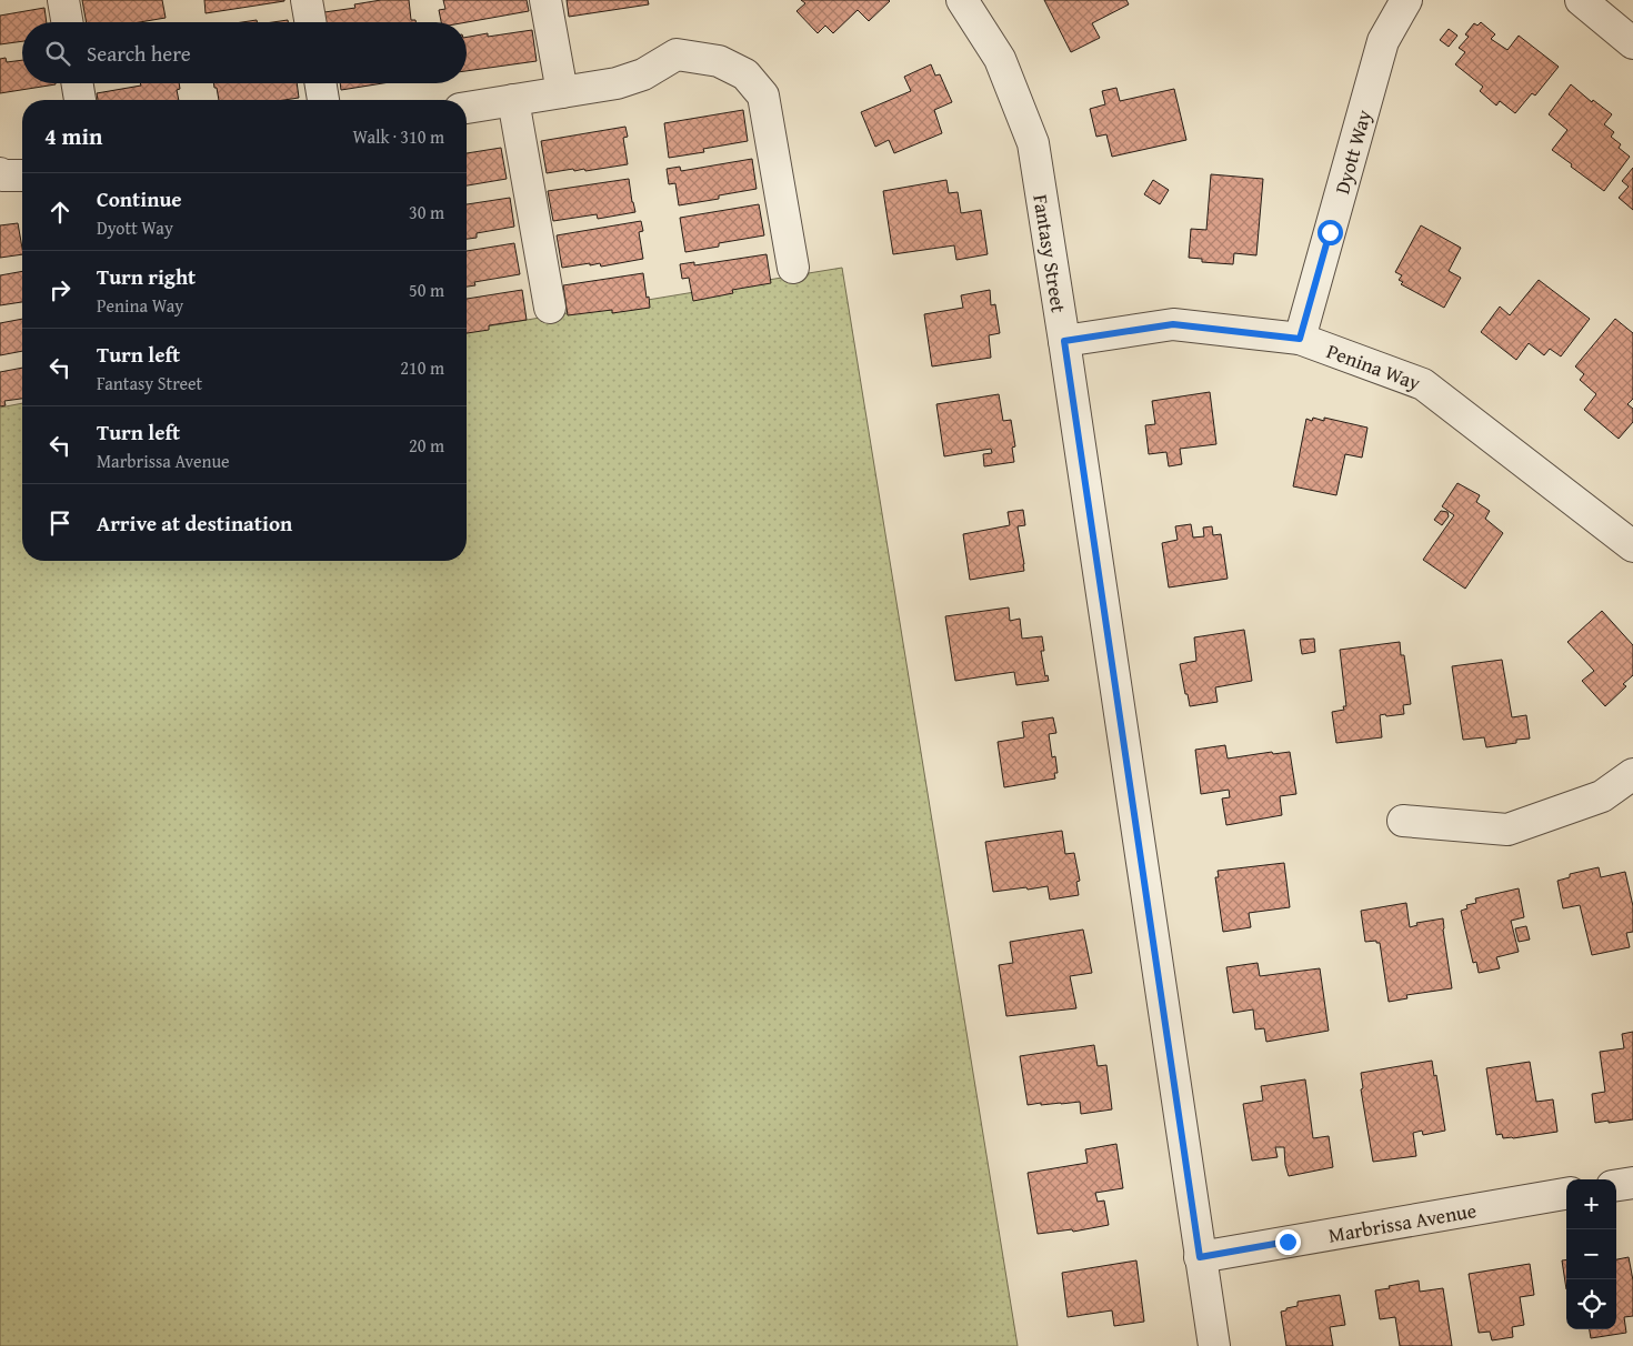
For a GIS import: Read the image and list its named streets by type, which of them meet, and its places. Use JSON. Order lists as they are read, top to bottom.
{
  "streets": {
    "street": [
      "Dyott Way",
      "Fantasy Street",
      "Penina Way",
      "Marbrissa Avenue"
    ]
  },
  "crossings": [
    ["Dyott Way", "Penina Way"],
    ["Fantasy Street", "Penina Way"],
    ["Fantasy Street", "Marbrissa Avenue"]
  ],
  "page": {
    "search": "Search here",
    "heading": ["4 min", "Walk · 310 m"],
    "list": [
      ["Continue", "Dyott Way", "30 m"],
      ["Turn right", "Penina Way", "50 m"],
      ["Turn left", "Fantasy Street", "210 m"],
      ["Turn left", "Marbrissa Avenue", "20 m"],
      "Arrive at destination"
    ],
    "map_buttons": ["+", "−"]
  }
}
